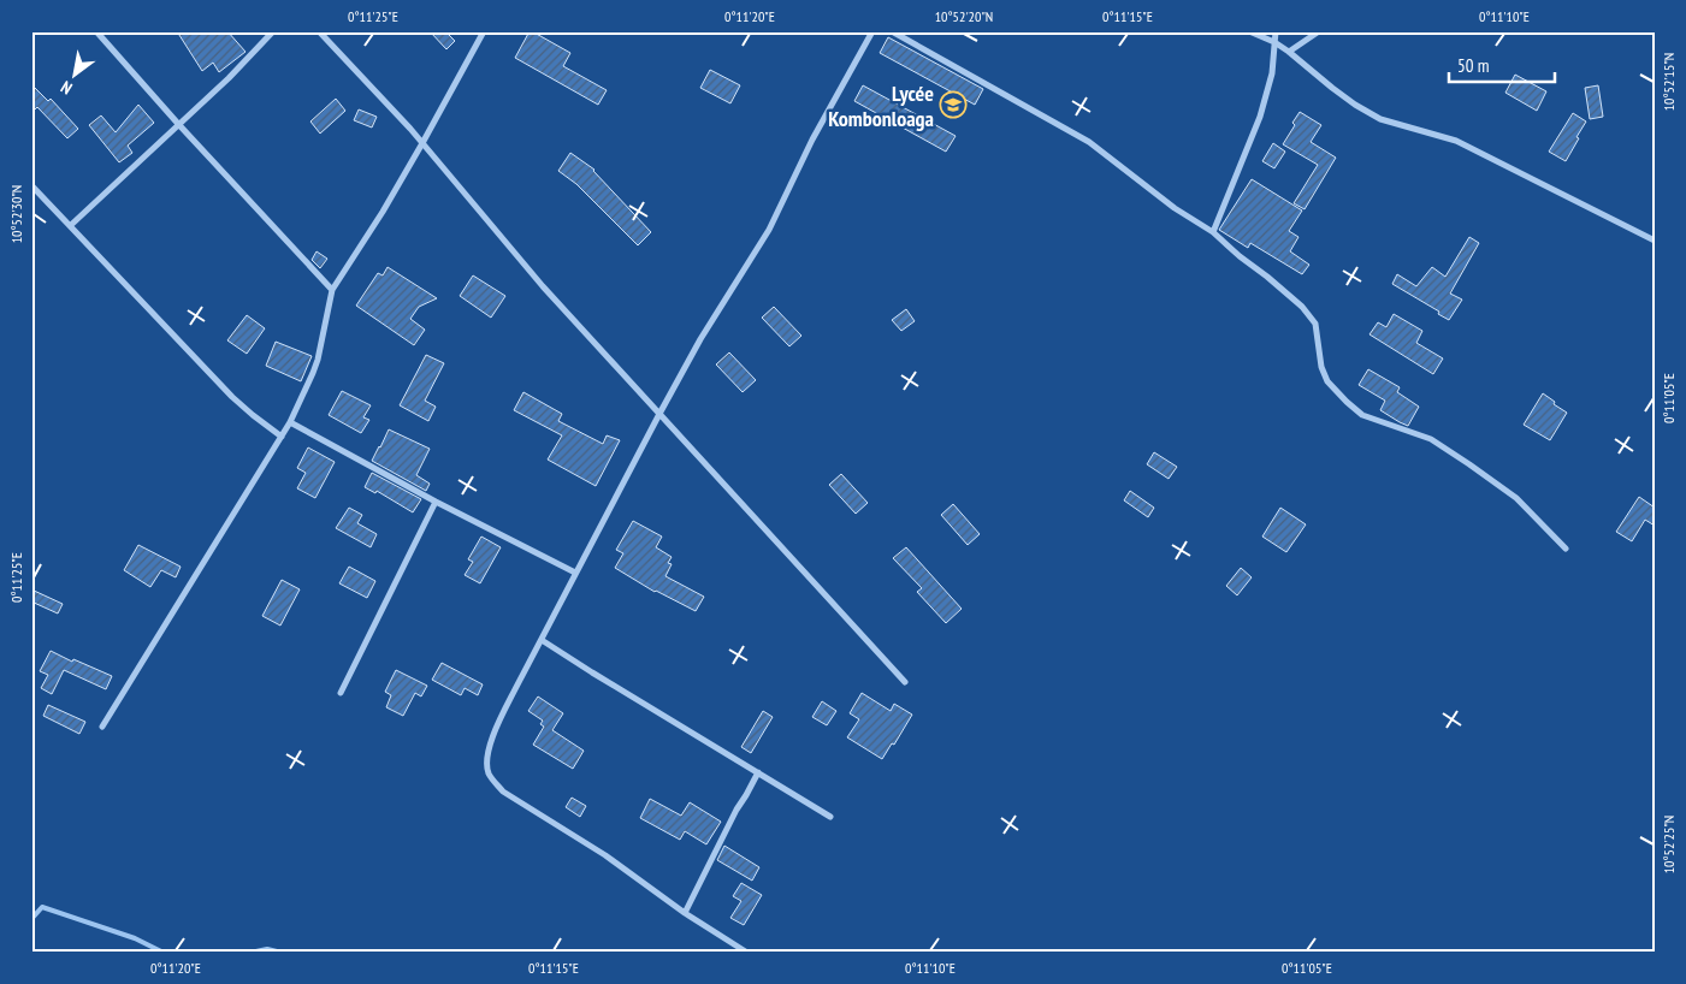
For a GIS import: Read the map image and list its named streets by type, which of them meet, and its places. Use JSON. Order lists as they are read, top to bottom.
{
  "places": {
    "school or university": ["Lycée Kombonloaga"]
  },
  "scale_bar": "50 m",
  "north": "bottom left",
  "coordinates": [
    "0°11'25\"E",
    "0°11'20\"E",
    "10°52'20\"N",
    "0°11'15\"E",
    "0°11'10\"E",
    "10°52'15\"N",
    "10°52'30\"N",
    "0°11'05\"E",
    "10°52'25\"N"
  ]
}
